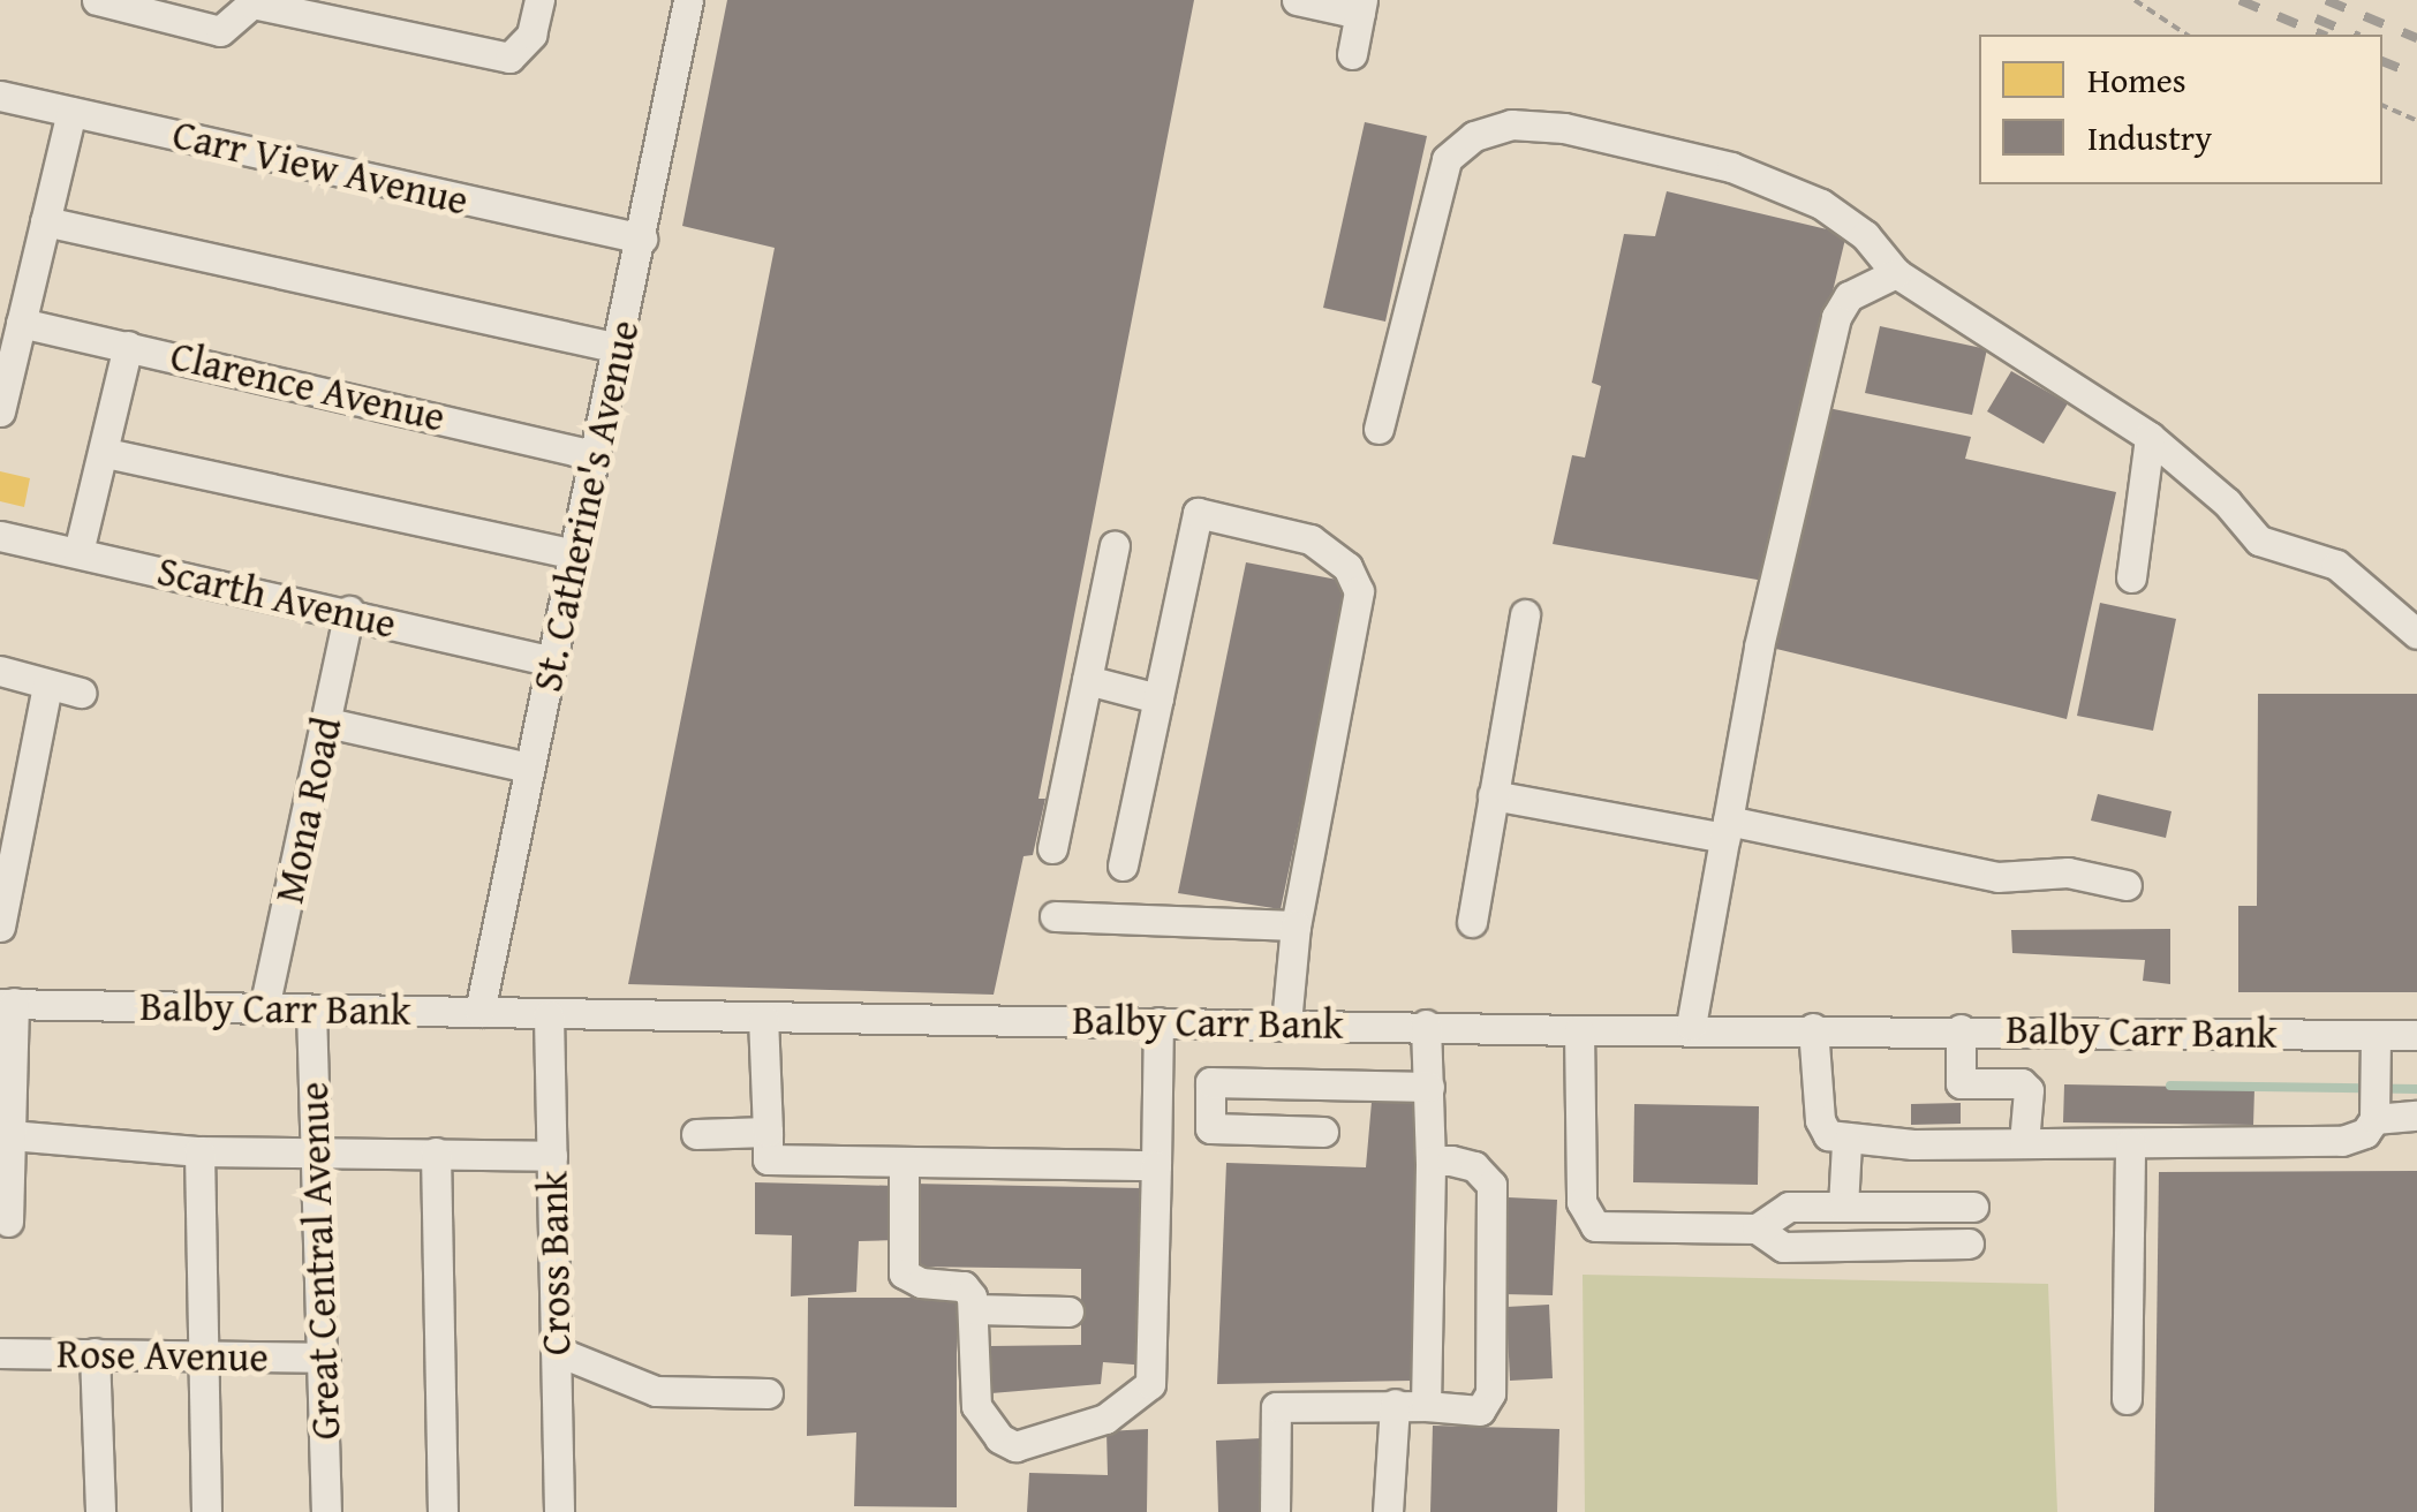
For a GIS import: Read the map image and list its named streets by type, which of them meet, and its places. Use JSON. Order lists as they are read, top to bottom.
{
  "streets": {
    "street": [
      "Carr View Avenue",
      "Clarence Avenue",
      "St. Catherine's Avenue",
      "Scarth Avenue",
      "Mona Road",
      "Balby Carr Bank",
      "Great Central Avenue",
      "Cross Bank",
      "Rose Avenue"
    ]
  },
  "crossings": [
    ["Carr View Avenue", "St. Catherine's Avenue"],
    ["Clarence Avenue", "St. Catherine's Avenue"],
    ["St. Catherine's Avenue", "Scarth Avenue"],
    ["St. Catherine's Avenue", "Balby Carr Bank"],
    ["Scarth Avenue", "Mona Road"],
    ["Mona Road", "Balby Carr Bank"],
    ["Balby Carr Bank", "Great Central Avenue"],
    ["Balby Carr Bank", "Cross Bank"],
    ["Great Central Avenue", "Rose Avenue"]
  ],
  "legend": ["Homes", "Industry"]
}
